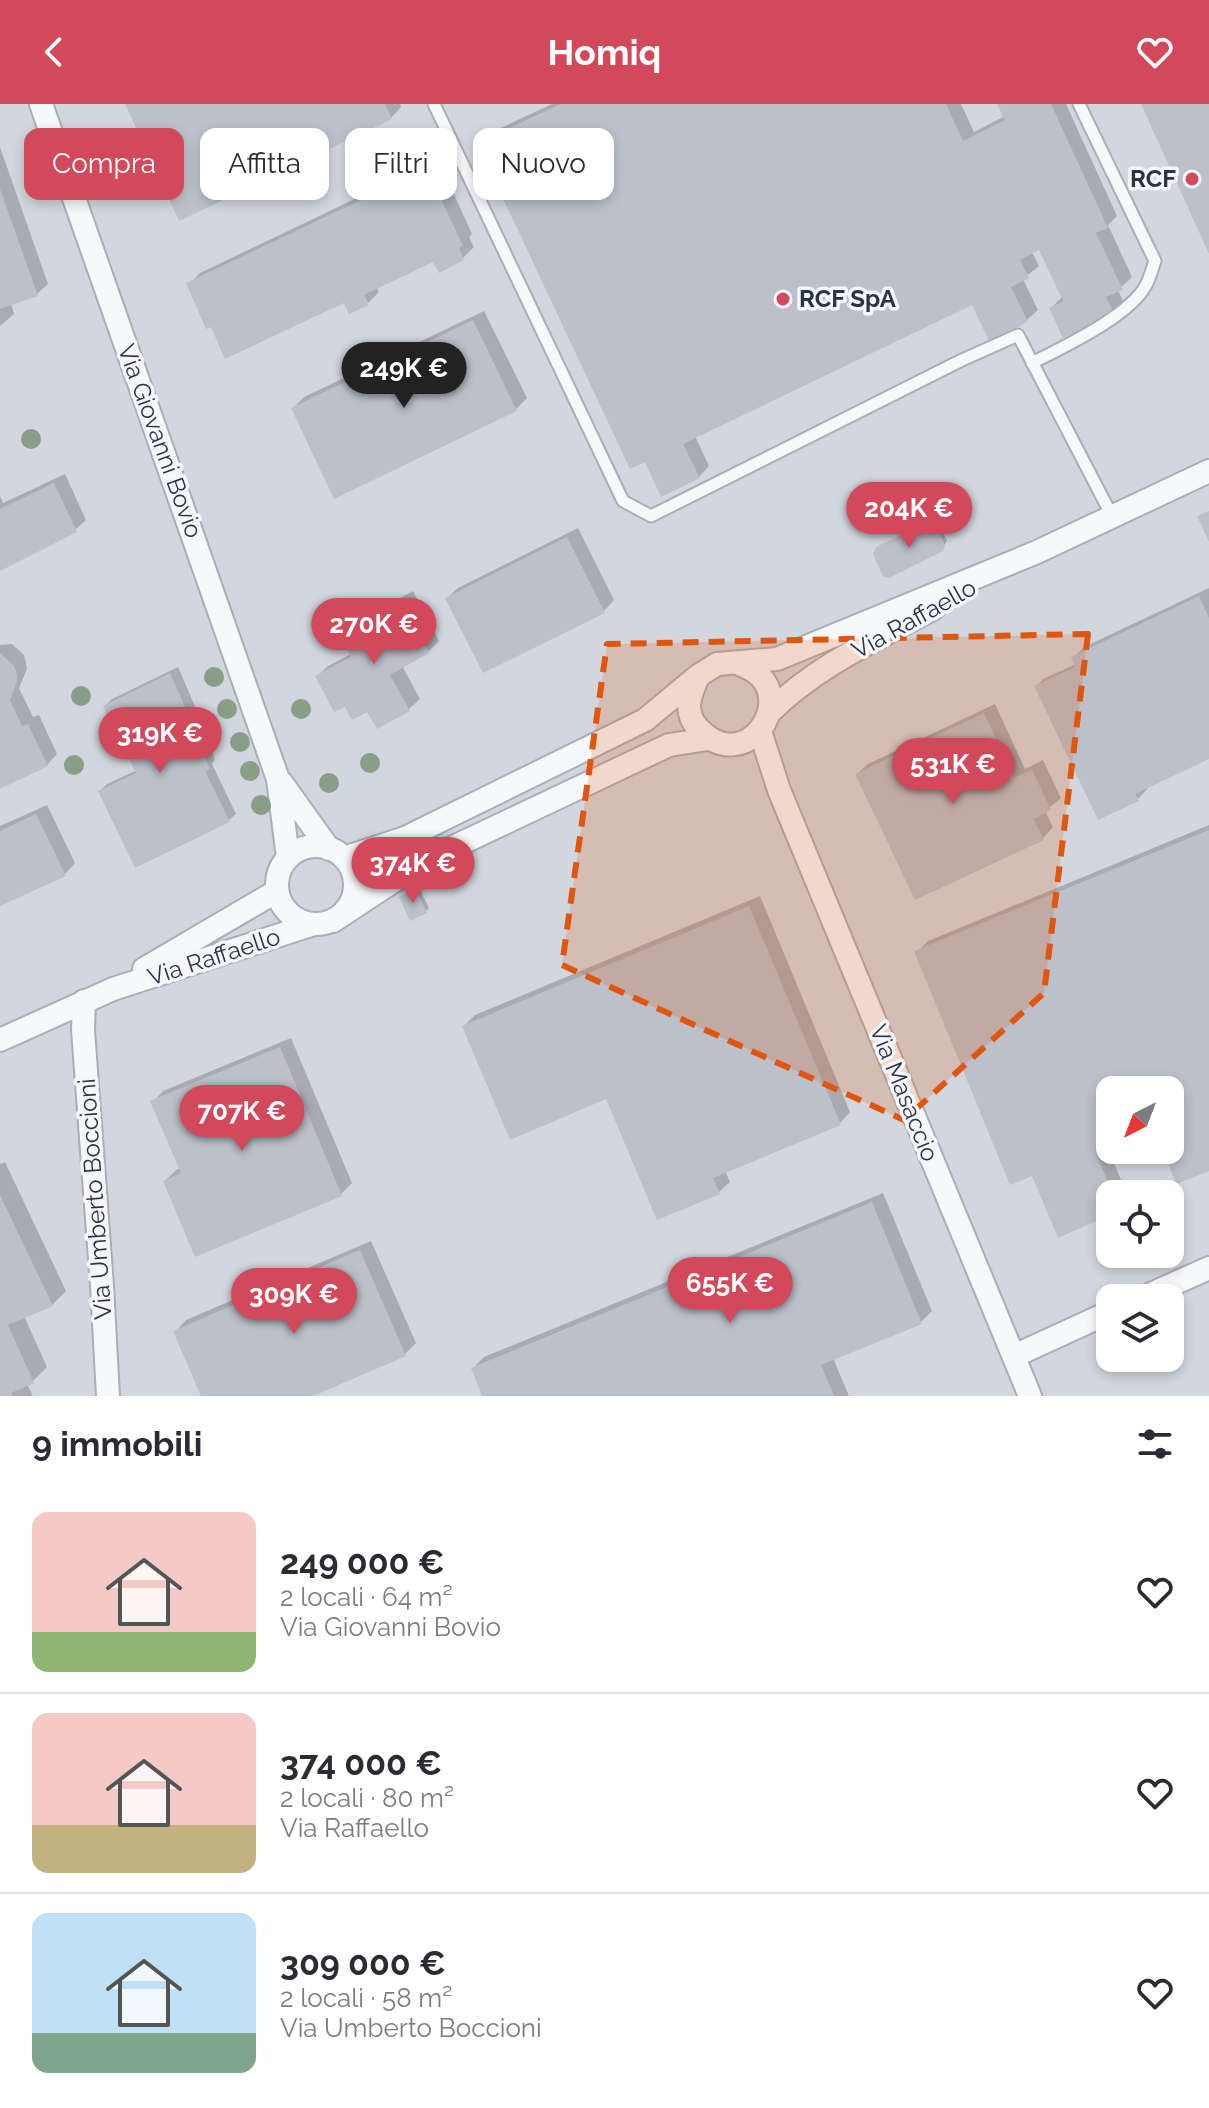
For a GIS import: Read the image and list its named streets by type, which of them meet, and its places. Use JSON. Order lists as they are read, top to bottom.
{
  "streets": {
    "street": [
      "Via Giovanni Bovio",
      "Via Raffaello",
      "Via Masaccio",
      "Via Umberto Boccioni"
    ]
  },
  "crossings": [
    ["Via Giovanni Bovio", "Via Raffaello"],
    ["Via Raffaello", "Via Masaccio"],
    ["Via Raffaello", "Via Umberto Boccioni"]
  ],
  "places": ["RCF", "RCF SpA"],
  "north": "bottom left",
  "page": {
    "header": "Homiq",
    "chip": [
      "Compra",
      "Affitta",
      "Filtri",
      "Nuovo"
    ],
    "price": [
      "249K €",
      "204K €",
      "270K €",
      "319K €",
      "531K €",
      "374K €",
      "707K €",
      "655K €",
      "309K €"
    ],
    "heading": "9 immobili",
    "list": [
      {
        "name": "249 000 €",
        "note": "2 locali · 64 m² · Via Giovanni Bovio"
      },
      {
        "name": "374 000 €",
        "note": "2 locali · 80 m² · Via Raffaello"
      },
      {
        "name": "309 000 €",
        "note": "2 locali · 58 m² · Via Umberto Boccioni"
      }
    ]
  }
}
